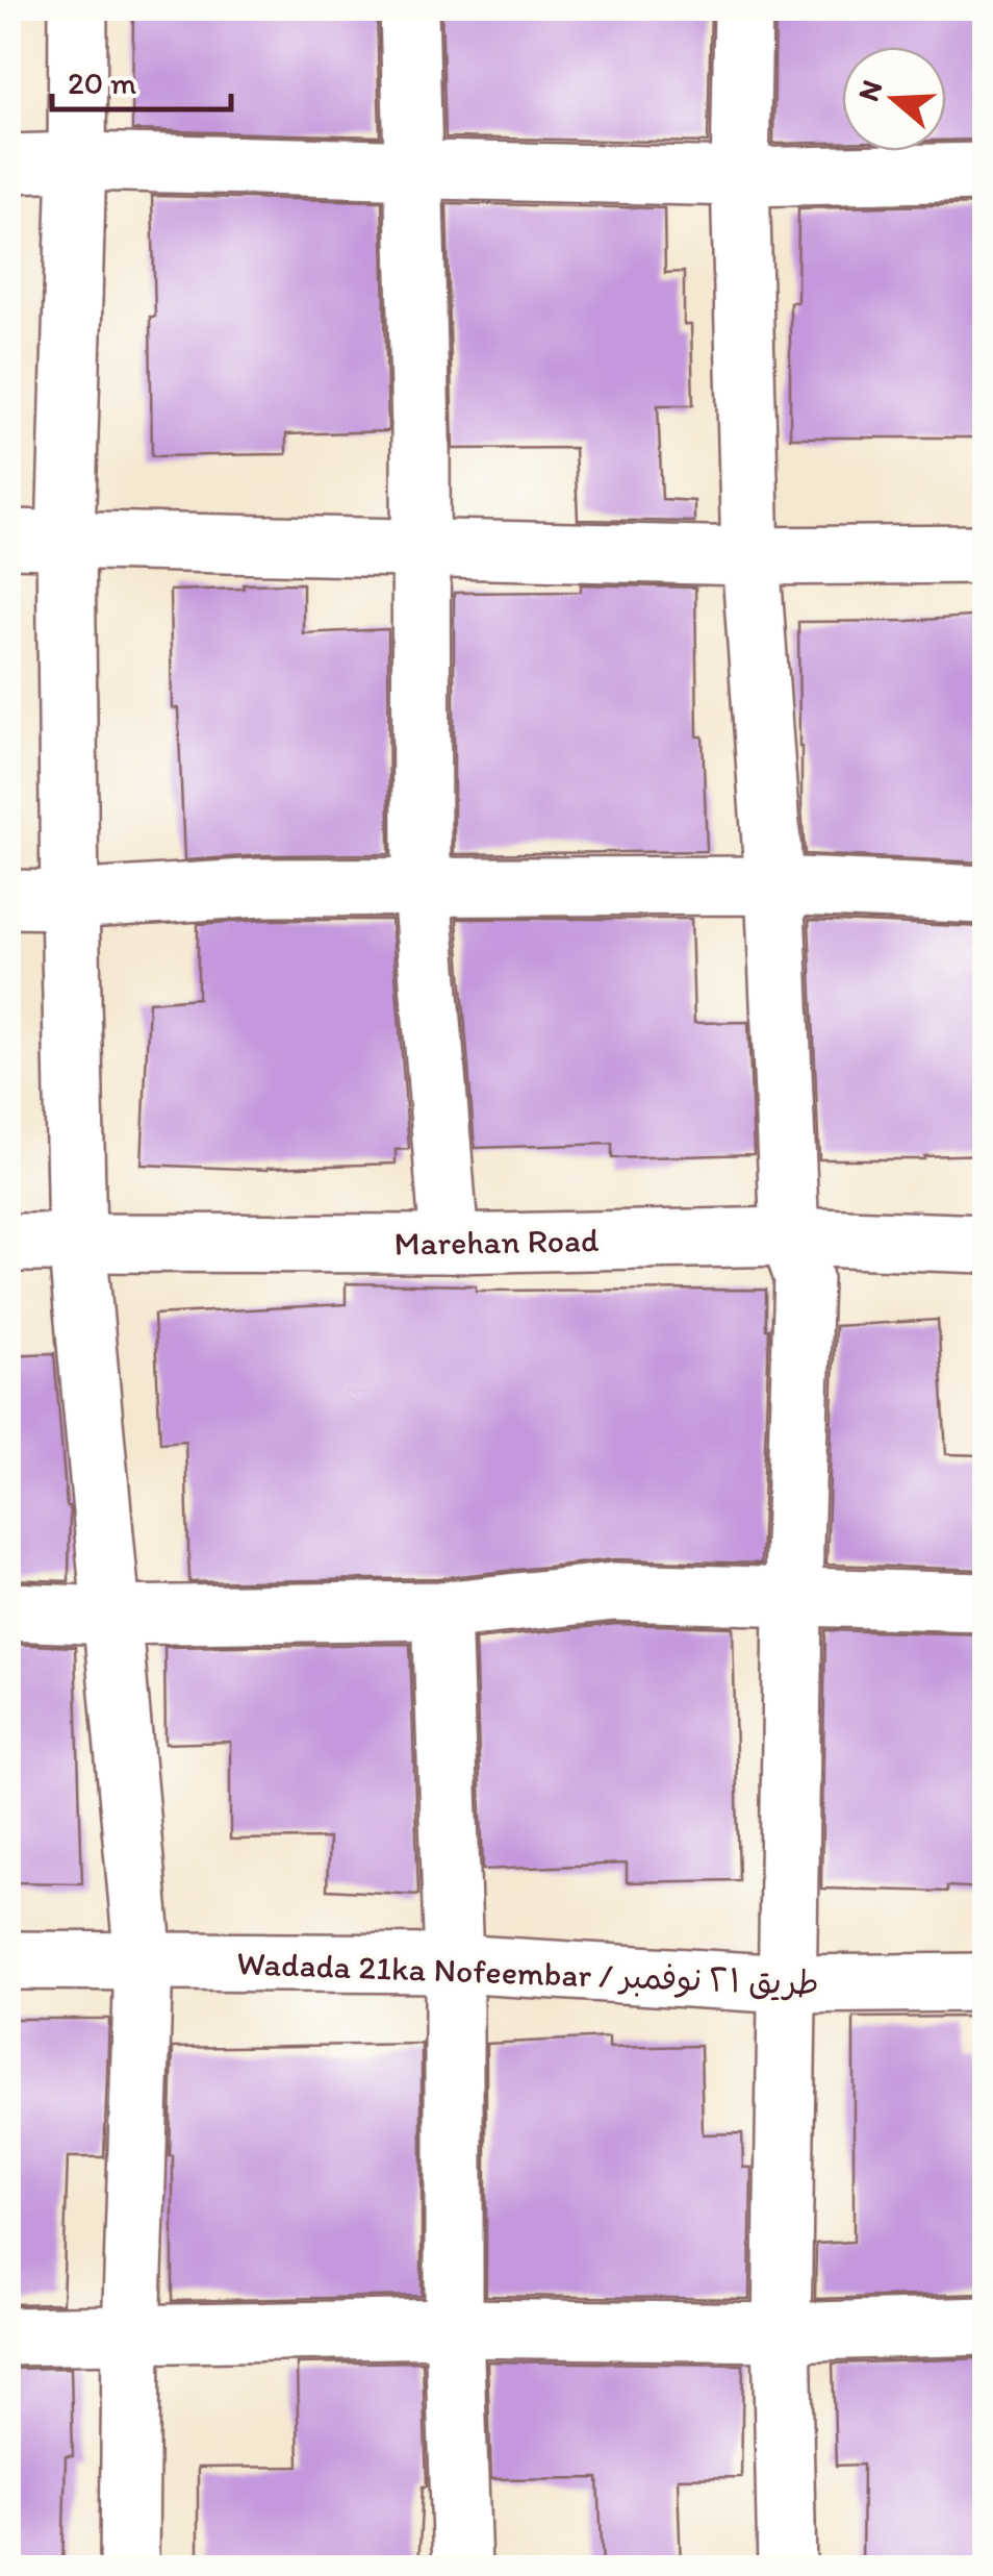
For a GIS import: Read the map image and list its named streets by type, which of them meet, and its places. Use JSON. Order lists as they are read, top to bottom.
{
  "streets": {
    "street": ["Marehan Road", "Wadada 21ka Nofeembar / طريق ٢١ نوفمبر"]
  },
  "scale_bar": "20 m",
  "north": "left"
}
